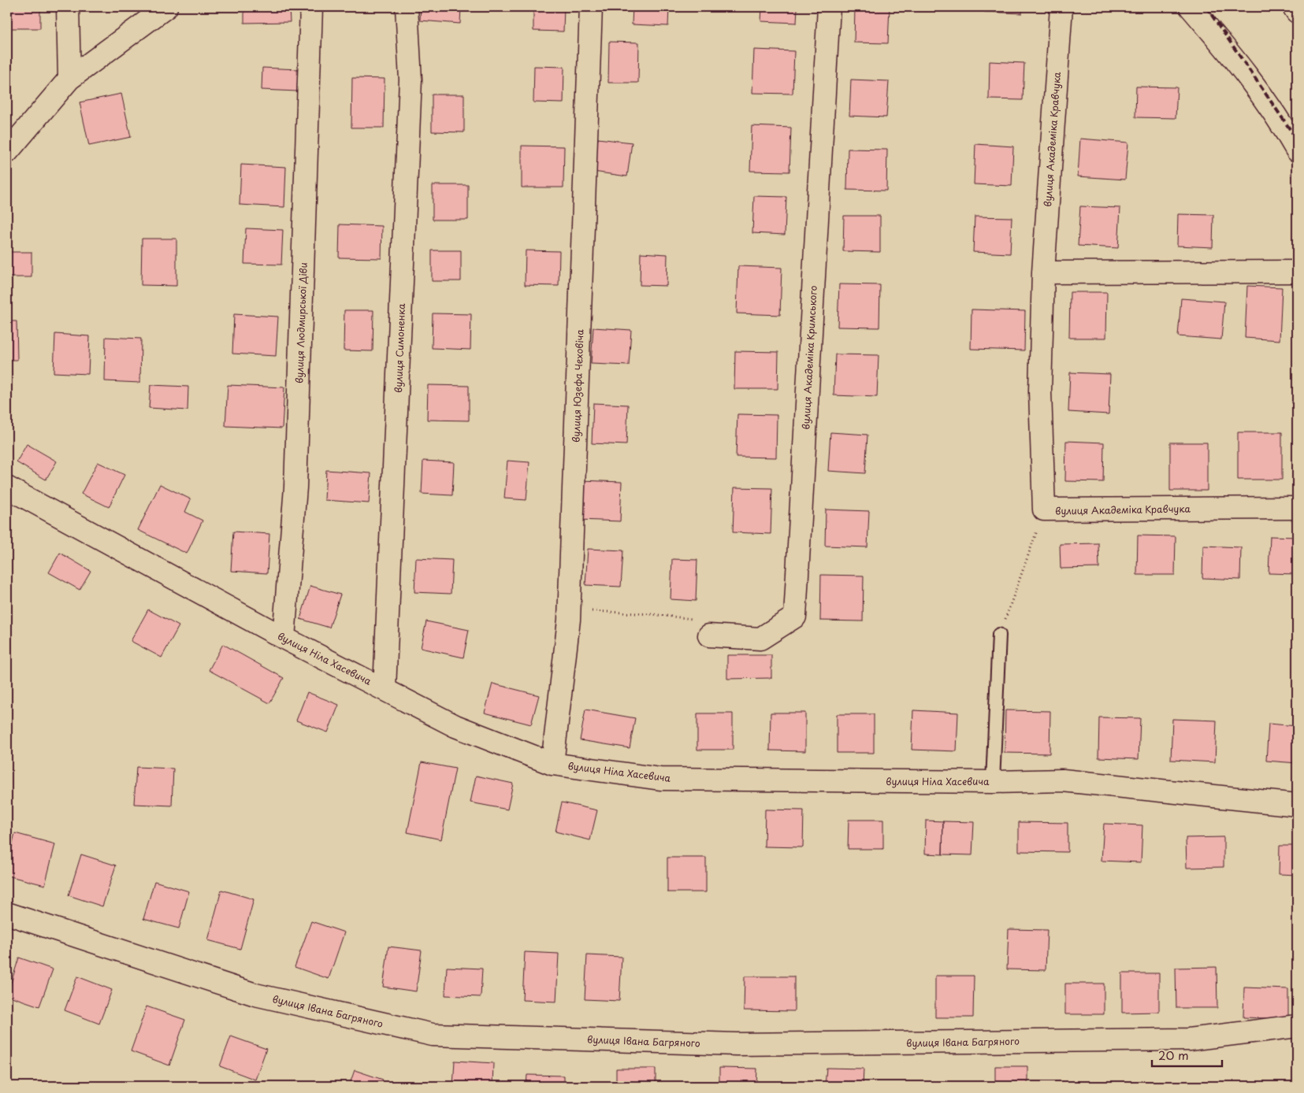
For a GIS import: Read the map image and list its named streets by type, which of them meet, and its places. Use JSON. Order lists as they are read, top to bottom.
{
  "streets": {
    "street": [
      "вулиця Академіка Кравчука",
      "вулиця Людмирської Діви",
      "вулиця Симоненка",
      "вулиця Академіка Кримського",
      "вулиця Юзефа Чеховіча",
      "вулиця Ніла Хасевича",
      "вулиця Івана Багряного"
    ]
  },
  "crossings": [
    ["вулиця Людмирської Діви", "вулиця Ніла Хасевича"],
    ["вулиця Симоненка", "вулиця Ніла Хасевича"],
    ["вулиця Юзефа Чеховіча", "вулиця Ніла Хасевича"]
  ],
  "scale_bar": "20 m"
}
